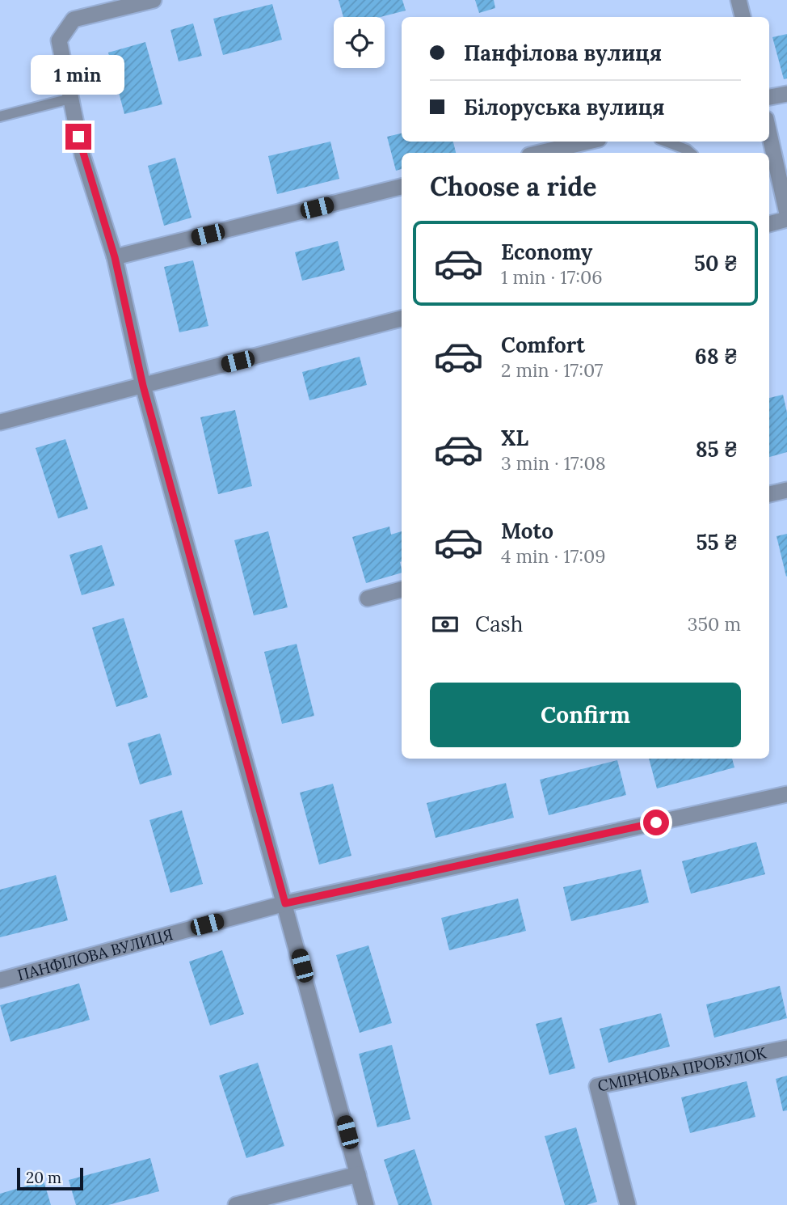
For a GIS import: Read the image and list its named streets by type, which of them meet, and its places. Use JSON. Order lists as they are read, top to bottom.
{
  "streets": {
    "street": ["ПАНФІЛОВА ВУЛИЦЯ", "СМІРНОВА ПРОВУЛОК"]
  },
  "scale_bar": "20 m",
  "page": {
    "banner": ["Панфілова вулиця", "Білоруська вулиця"],
    "bubble": "1 min",
    "heading": "Choose a ride",
    "list": [
      {
        "name": "Economy",
        "note": "1 min · 17:06",
        "value": "50 ₴"
      },
      {
        "name": "Comfort",
        "note": "2 min · 17:07",
        "value": "68 ₴"
      },
      {
        "name": "XL",
        "note": "3 min · 17:08",
        "value": "85 ₴"
      },
      {
        "name": "Moto",
        "note": "4 min · 17:09",
        "value": "55 ₴"
      }
    ],
    "pay": ["Cash", "350 m"],
    "buttons": "Confirm",
    "scale": "20 m"
  }
}
